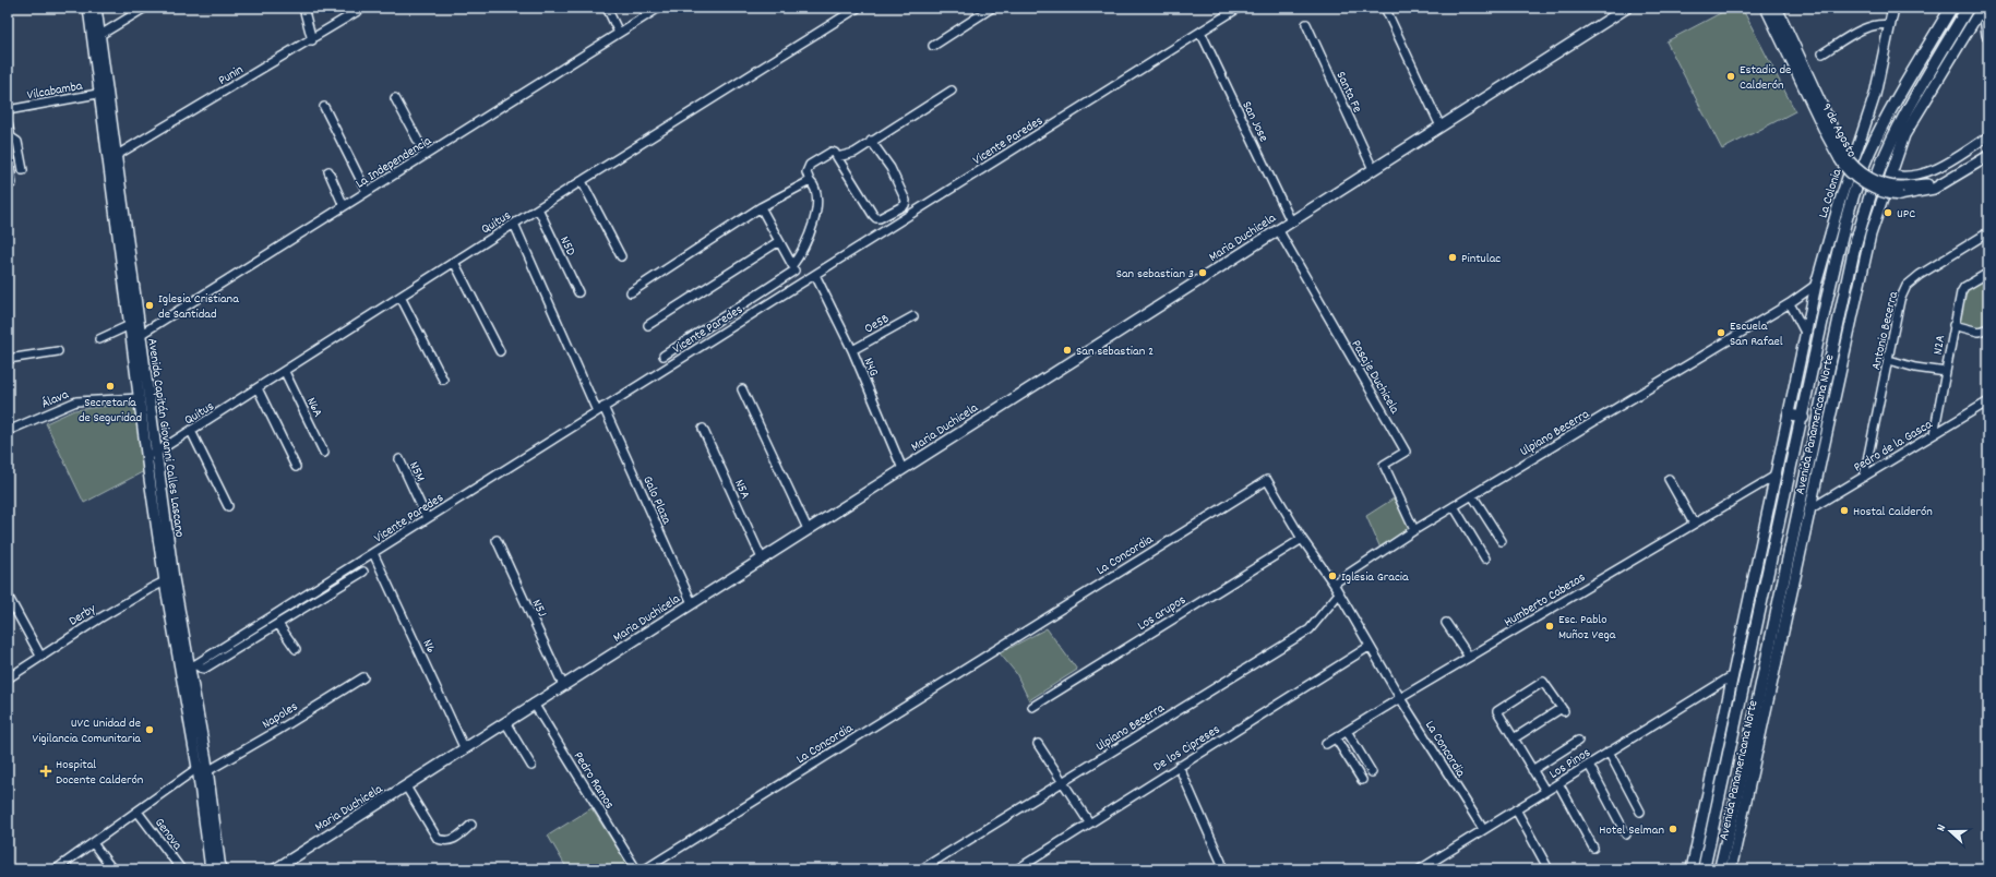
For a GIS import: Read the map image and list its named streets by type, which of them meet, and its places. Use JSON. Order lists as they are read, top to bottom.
{
  "streets": {
    "highway": ["Avenida Panamericana Norte"],
    "main road": [
      "9 de Agosto",
      "La Colonia",
      "Maria Duchicela",
      "Avenida Capitán Giovanni Calles Lascano"
    ],
    "street": [
      "Punin",
      "Vilcabamba",
      "Santa Fe",
      "San Jose",
      "Vicente Paredes",
      "La Independencia",
      "Quitus",
      "N5D",
      "Oe5B",
      "Antonio Becerra",
      "N2A",
      "N4G",
      "Pasaje Duchicela",
      "Álava",
      "N6A",
      "Ulpiano Becerra",
      "Pedro de la Gasca",
      "N5M",
      "N5A",
      "Galo Plaza",
      "La Concordia",
      "Humberto Cabezas",
      "N5J",
      "Los arupos",
      "Derby",
      "N6",
      "Napoles",
      "De los Cipreses",
      "Los Pinos",
      "Pedro Ramos",
      "Genova"
    ]
  },
  "crossings": [
    ["Punin", "Avenida Capitán Giovanni Calles Lascano"],
    ["Vilcabamba", "Avenida Capitán Giovanni Calles Lascano"],
    ["Santa Fe", "Maria Duchicela"],
    ["San Jose", "Vicente Paredes"],
    ["San Jose", "Maria Duchicela"],
    ["Vicente Paredes", "N4G"],
    ["Vicente Paredes", "Avenida Capitán Giovanni Calles Lascano"],
    ["Vicente Paredes", "N5M"],
    ["Vicente Paredes", "Galo Plaza"],
    ["Vicente Paredes", "N6"],
    ["La Independencia", "Avenida Capitán Giovanni Calles Lascano"],
    ["La Colonia", "Avenida Panamericana Norte"],
    ["La Colonia", "Ulpiano Becerra"],
    ["Quitus", "N5D"],
    ["Quitus", "N6A"],
    ["Quitus", "Avenida Capitán Giovanni Calles Lascano"],
    ["Quitus", "Galo Plaza"],
    ["Maria Duchicela", "N4G"],
    ["Maria Duchicela", "Pasaje Duchicela"],
    ["Maria Duchicela", "N5A"],
    ["Maria Duchicela", "Galo Plaza"],
    ["Maria Duchicela", "N5J"],
    ["Maria Duchicela", "N6"],
    ["Maria Duchicela", "Pedro Ramos"],
    ["Oe5B", "N4G"],
    ["Antonio Becerra", "Pedro de la Gasca"],
    ["N2A", "Pedro de la Gasca"],
    ["Pasaje Duchicela", "Ulpiano Becerra"],
    ["Álava", "Avenida Capitán Giovanni Calles Lascano"],
    ["Avenida Panamericana Norte", "Ulpiano Becerra"],
    ["Avenida Panamericana Norte", "Pedro de la Gasca"],
    ["Avenida Panamericana Norte", "Humberto Cabezas"],
    ["Avenida Panamericana Norte", "Los Pinos"],
    ["Ulpiano Becerra", "La Concordia"],
    ["Avenida Capitán Giovanni Calles Lascano", "Derby"],
    ["Avenida Capitán Giovanni Calles Lascano", "Napoles"],
    ["La Concordia", "Humberto Cabezas"],
    ["La Concordia", "Los arupos"],
    ["La Concordia", "De los Cipreses"],
    ["La Concordia", "Los Pinos"]
  ],
  "places": {
    "other": [
      "Estadio de Calderón",
      "UPC",
      "Pintulac",
      "San sebastian 3",
      "Iglesia Cristiana de Santidad",
      "Escuela San Rafael",
      "San sebastian 2",
      "Secretaría de Seguridad",
      "Hostal Calderón",
      "Iglesia Gracia",
      "Esc. Pablo Muñoz Vega",
      "UVC Unidad de Vigilancia Comunitaria",
      "Hotel Selman"
    ],
    "health": ["Hospital Docente Calderón"]
  },
  "north": "left"
}
